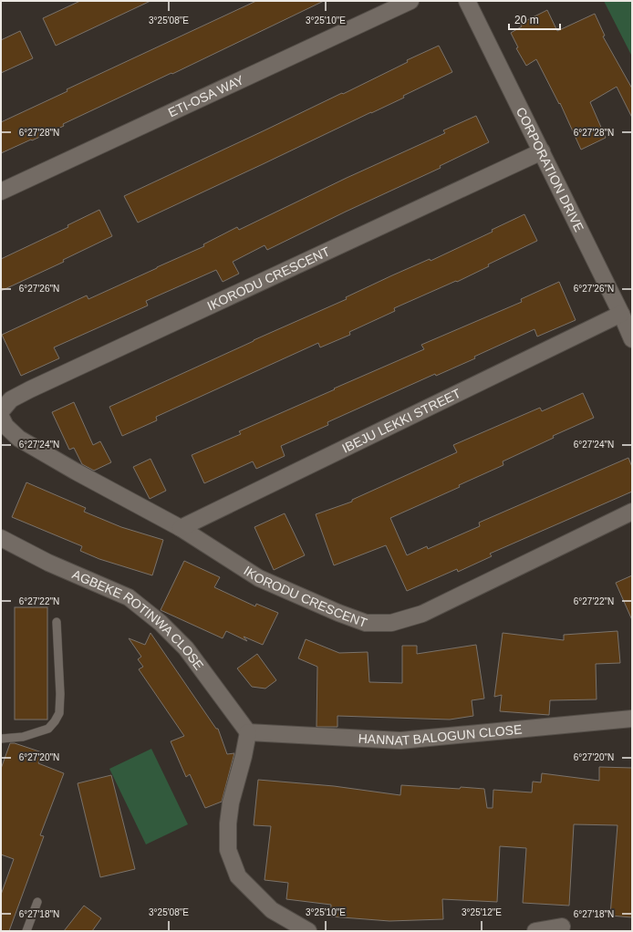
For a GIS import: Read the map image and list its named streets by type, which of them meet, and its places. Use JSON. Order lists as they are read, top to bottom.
{
  "streets": {
    "street": [
      "ETI-OSA WAY",
      "CORPORATION DRIVE",
      "IKORODU CRESCENT",
      "IBEJU LEKKI STREET",
      "AGBEKE ROTINWA CLOSE",
      "HANNAT BALOGUN CLOSE"
    ]
  },
  "crossings": [
    ["CORPORATION DRIVE", "IKORODU CRESCENT"],
    ["CORPORATION DRIVE", "IBEJU LEKKI STREET"],
    ["IKORODU CRESCENT", "IBEJU LEKKI STREET"],
    ["AGBEKE ROTINWA CLOSE", "HANNAT BALOGUN CLOSE"]
  ],
  "scale_bar": "20 m",
  "coordinates": [
    "3°25'08\"E",
    "3°25'10\"E",
    "6°27'28\"N",
    "6°27'26\"N",
    "6°27'24\"N",
    "6°27'22\"N",
    "6°27'20\"N",
    "3°25'12\"E",
    "6°27'18\"N"
  ]
}
